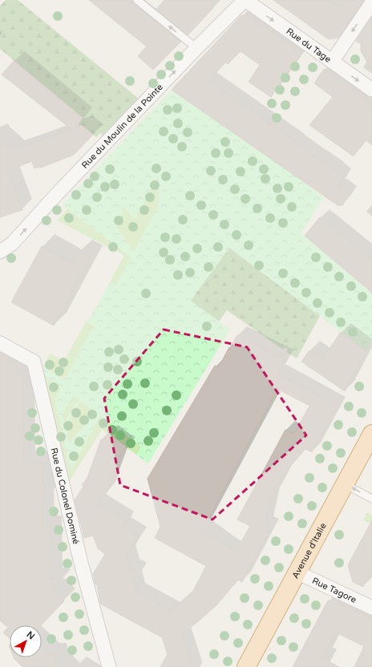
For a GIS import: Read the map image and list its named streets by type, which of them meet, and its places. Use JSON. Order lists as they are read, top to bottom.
{
  "streets": {
    "main road": ["Avenue d'Italie"],
    "street": [
      "Rue du Tage",
      "Rue du Moulin de la Pointe",
      "Rue du Colonel Dominé",
      "Rue Tagore"
    ]
  },
  "crossings": [
    ["Rue du Tage", "Rue du Moulin de la Pointe"],
    ["Avenue d'Italie", "Rue Tagore"]
  ],
  "one_way": ["Rue du Tage", "Rue du Moulin de la Pointe"],
  "north": "top right"
}
